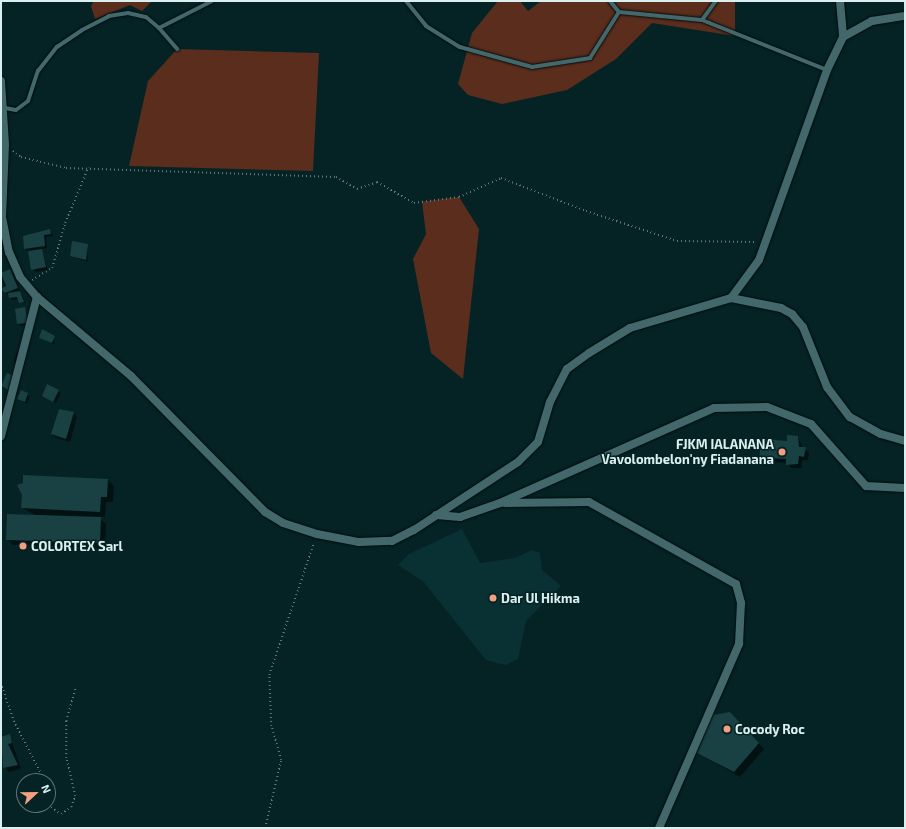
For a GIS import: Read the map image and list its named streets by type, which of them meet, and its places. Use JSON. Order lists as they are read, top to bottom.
{
  "places": [
    "FJKM IALANANA Vavolombelon'ny Fiadanana",
    "COLORTEX Sarl",
    "Dar Ul Hikma",
    "Cocody Roc"
  ],
  "north": "right"
}
